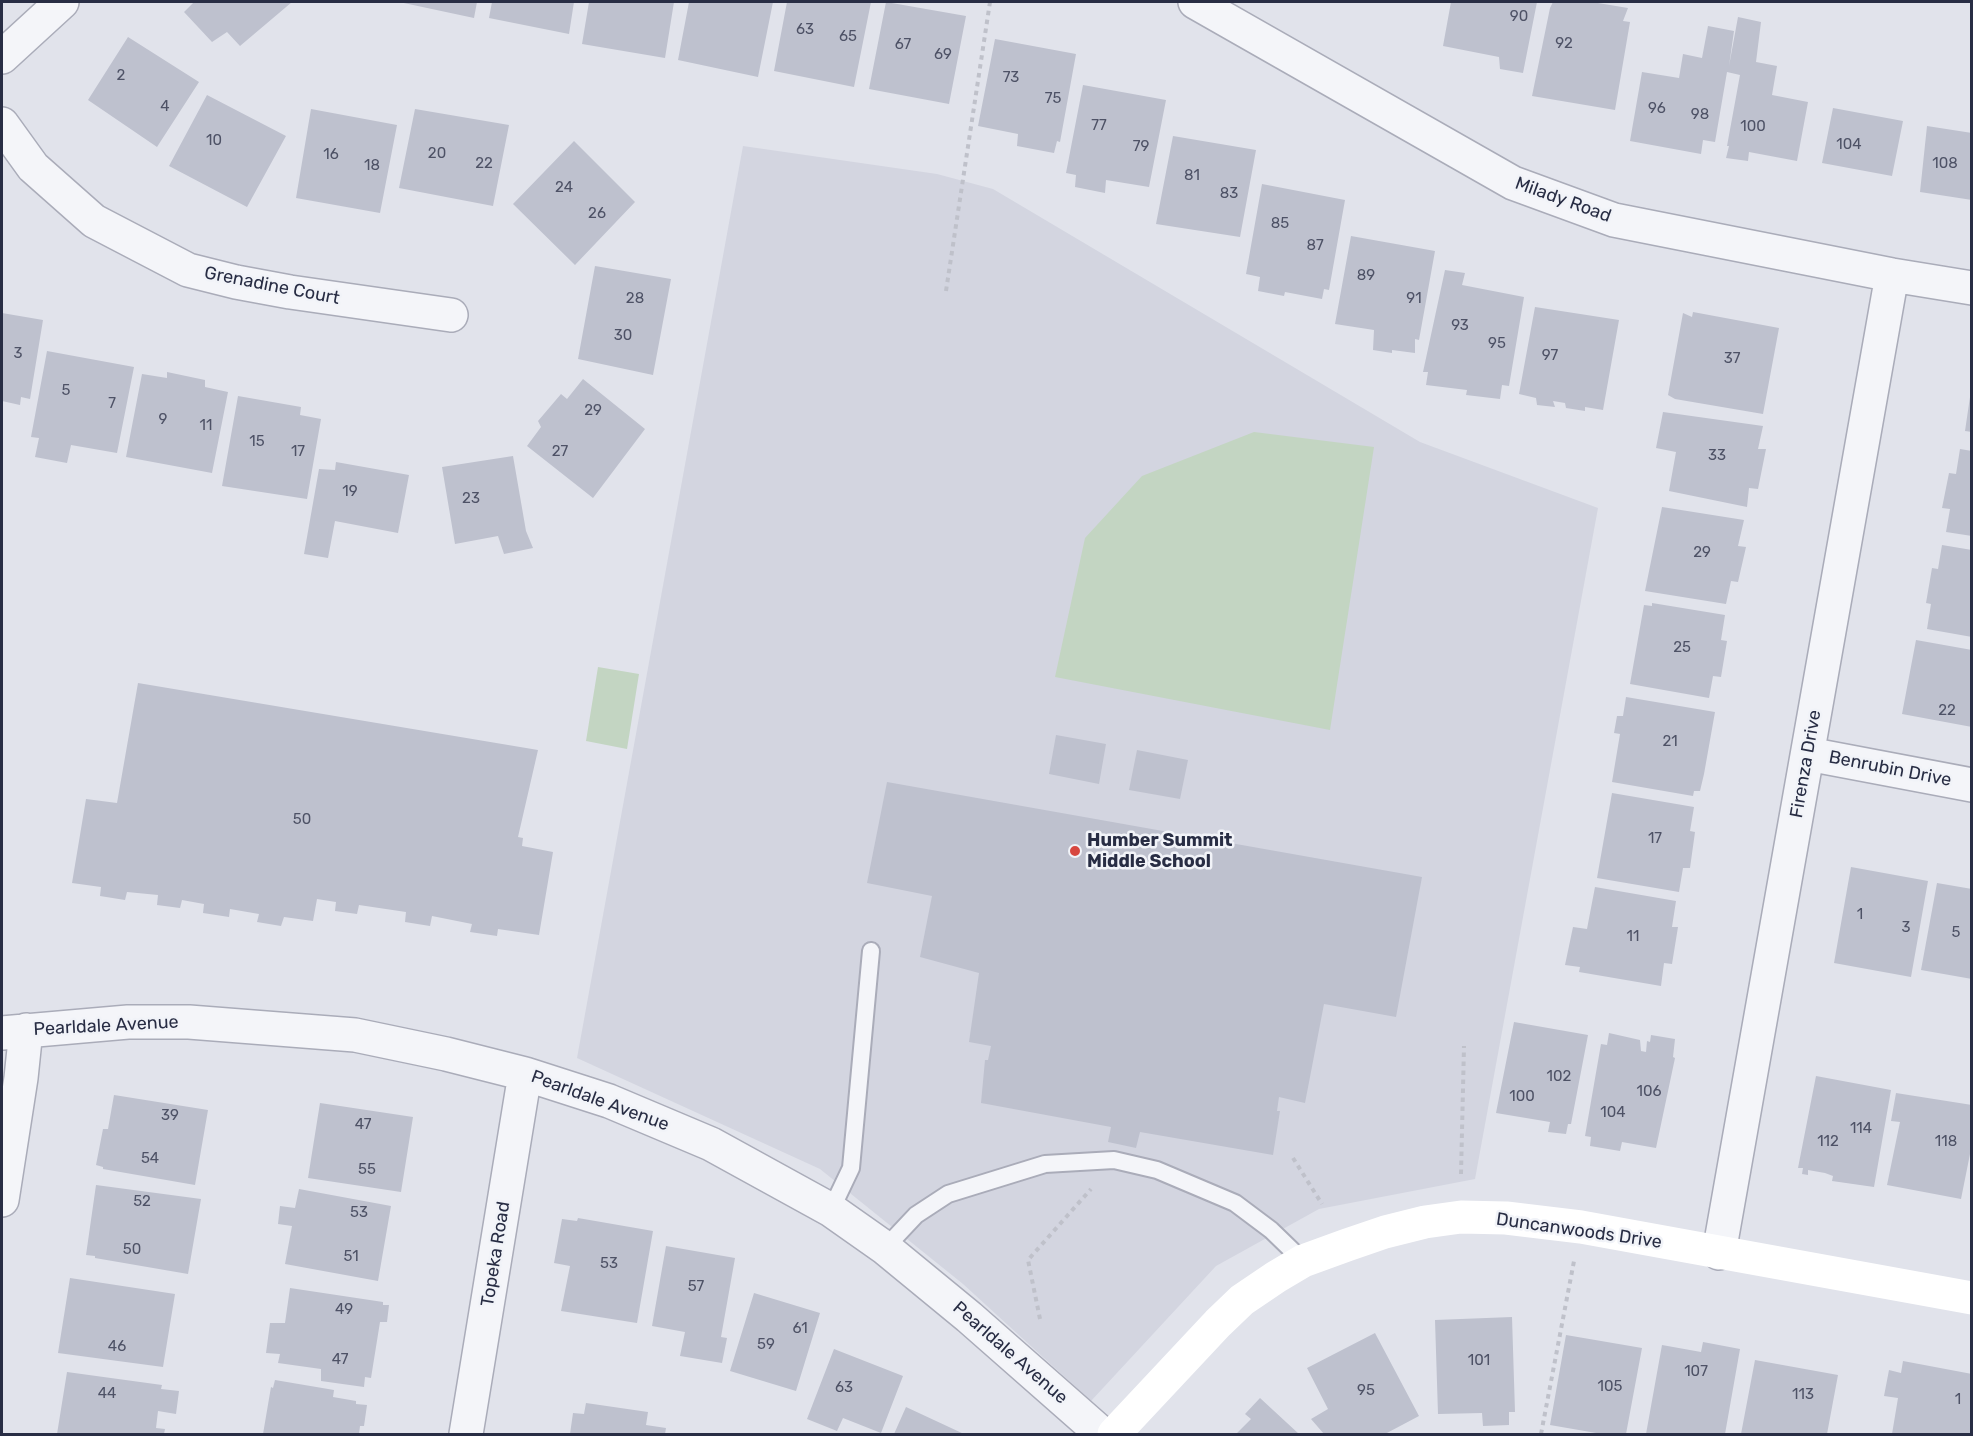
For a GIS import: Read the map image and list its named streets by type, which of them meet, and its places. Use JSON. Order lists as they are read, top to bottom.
{
  "streets": {
    "street": [
      "Milady Road",
      "Grenadine Court",
      "Firenza Drive",
      "Benrubin Drive",
      "Pearldale Avenue",
      "Duncanwoods Drive",
      "Topeka Road"
    ]
  },
  "crossings": [
    ["Milady Road", "Firenza Drive"],
    ["Firenza Drive", "Benrubin Drive"],
    ["Firenza Drive", "Duncanwoods Drive"],
    ["Pearldale Avenue", "Topeka Road"]
  ],
  "places": ["Humber Summit Middle School"],
  "house_numbers": [
    "90",
    "63",
    "65",
    "92",
    "67",
    "69",
    "2",
    "73",
    "75",
    "4",
    "96",
    "98",
    "77",
    "100",
    "10",
    "104",
    "79",
    "20",
    "16",
    "22",
    "108",
    "18",
    "81",
    "24",
    "83",
    "26",
    "85",
    "87",
    "89",
    "28",
    "91",
    "93",
    "30",
    "95",
    "3",
    "97",
    "37",
    "5",
    "7",
    "29",
    "9",
    "11",
    "15",
    "17",
    "27",
    "33",
    "19",
    "23",
    "29",
    "25",
    "22",
    "21",
    "50",
    "17",
    "1",
    "3",
    "5",
    "11",
    "102",
    "106",
    "100",
    "104",
    "39",
    "47",
    "114",
    "112",
    "118",
    "54",
    "55",
    "52",
    "53",
    "50",
    "51",
    "53",
    "57",
    "49",
    "61",
    "59",
    "46",
    "47",
    "101",
    "107",
    "105",
    "63",
    "95",
    "44",
    "113",
    "1"
  ]
}
